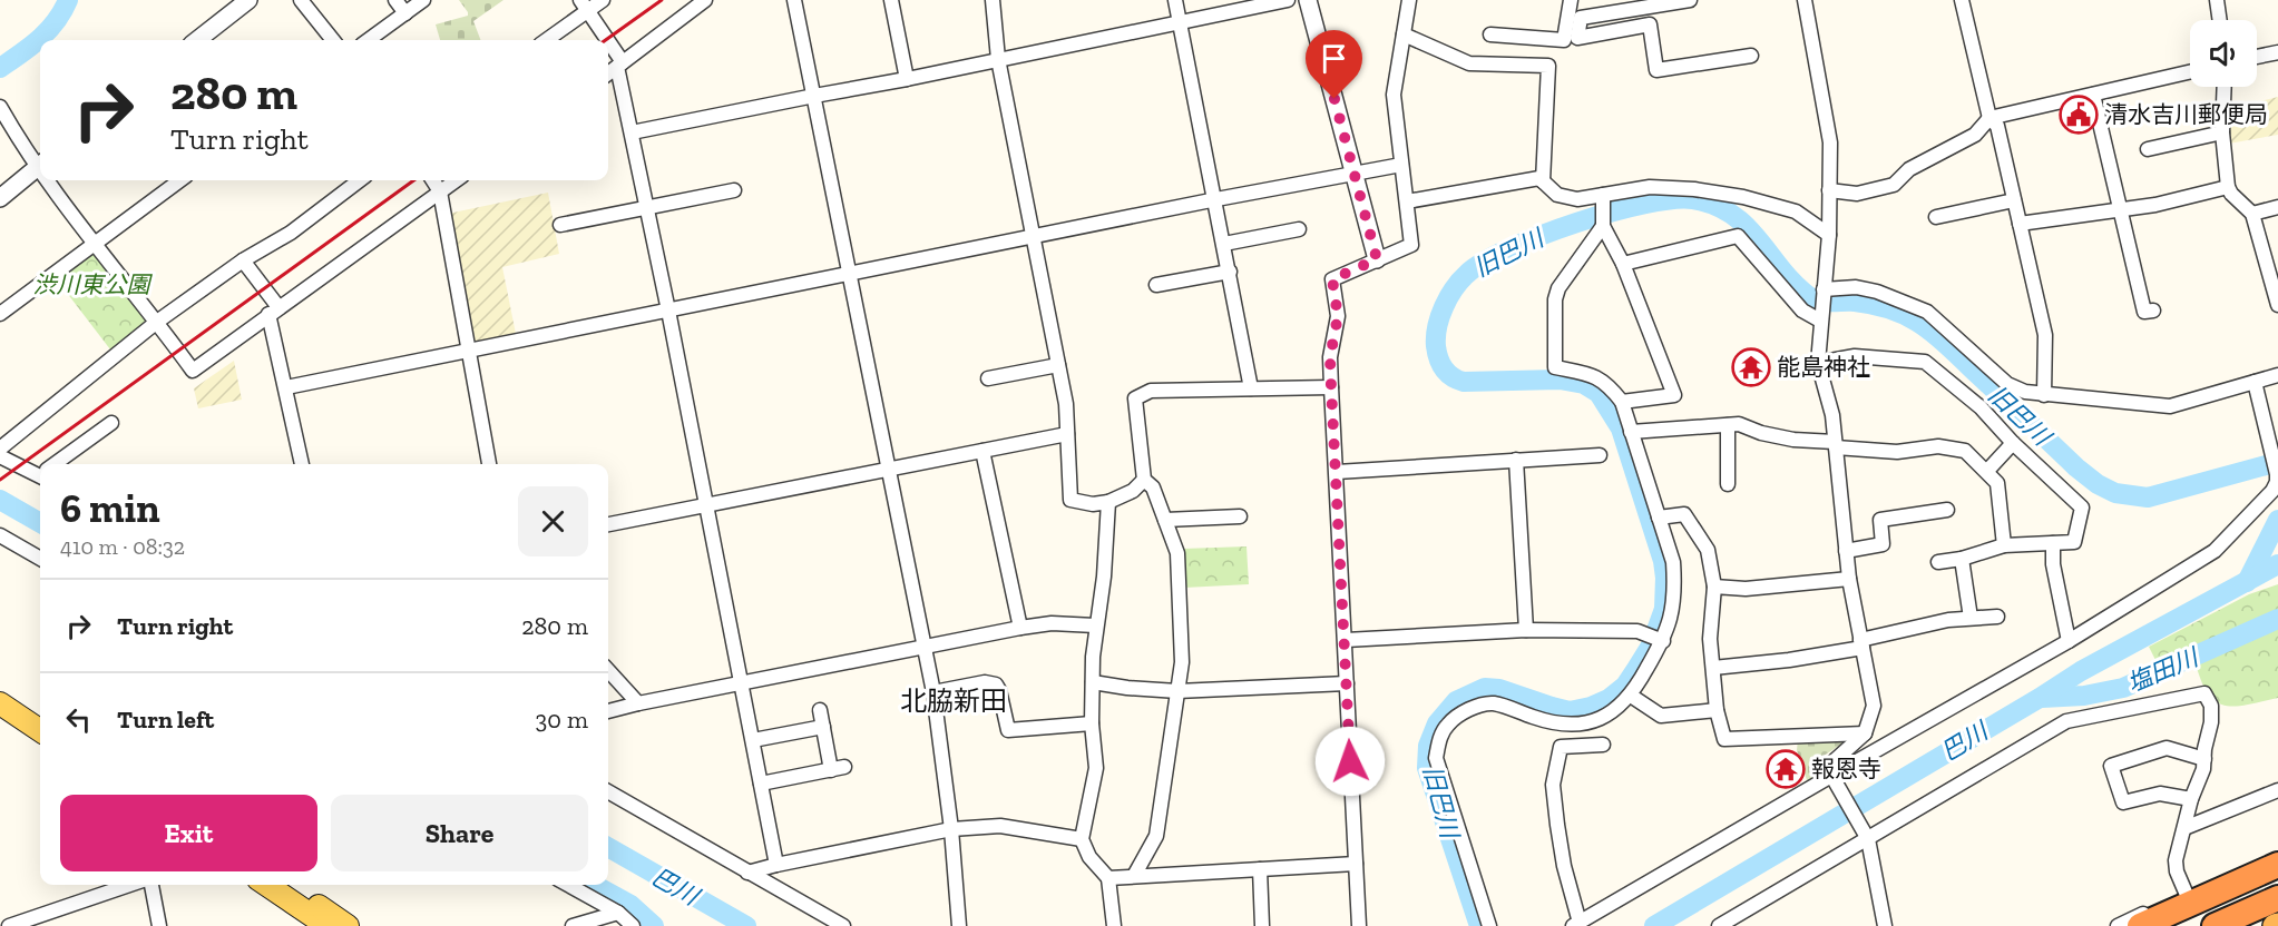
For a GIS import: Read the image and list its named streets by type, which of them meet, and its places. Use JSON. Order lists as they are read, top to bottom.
{
  "districts": ["北脇新田"],
  "water": ["旧巴川", "塩田川", "巴川"],
  "parks": ["渋川東公園"],
  "places": {
    "public building": ["清水吉川郵便局"],
    "temple": ["能島神社", "報恩寺"]
  },
  "page": {
    "turn": ["280 m", "Turn right"],
    "heading": ["6 min", "410 m · 08:32"],
    "list": [
      {
        "name": "Turn right",
        "value": "280 m"
      },
      {
        "name": "Turn left",
        "value": "30 m"
      }
    ],
    "buttons": ["Exit", "Share"]
  }
}
